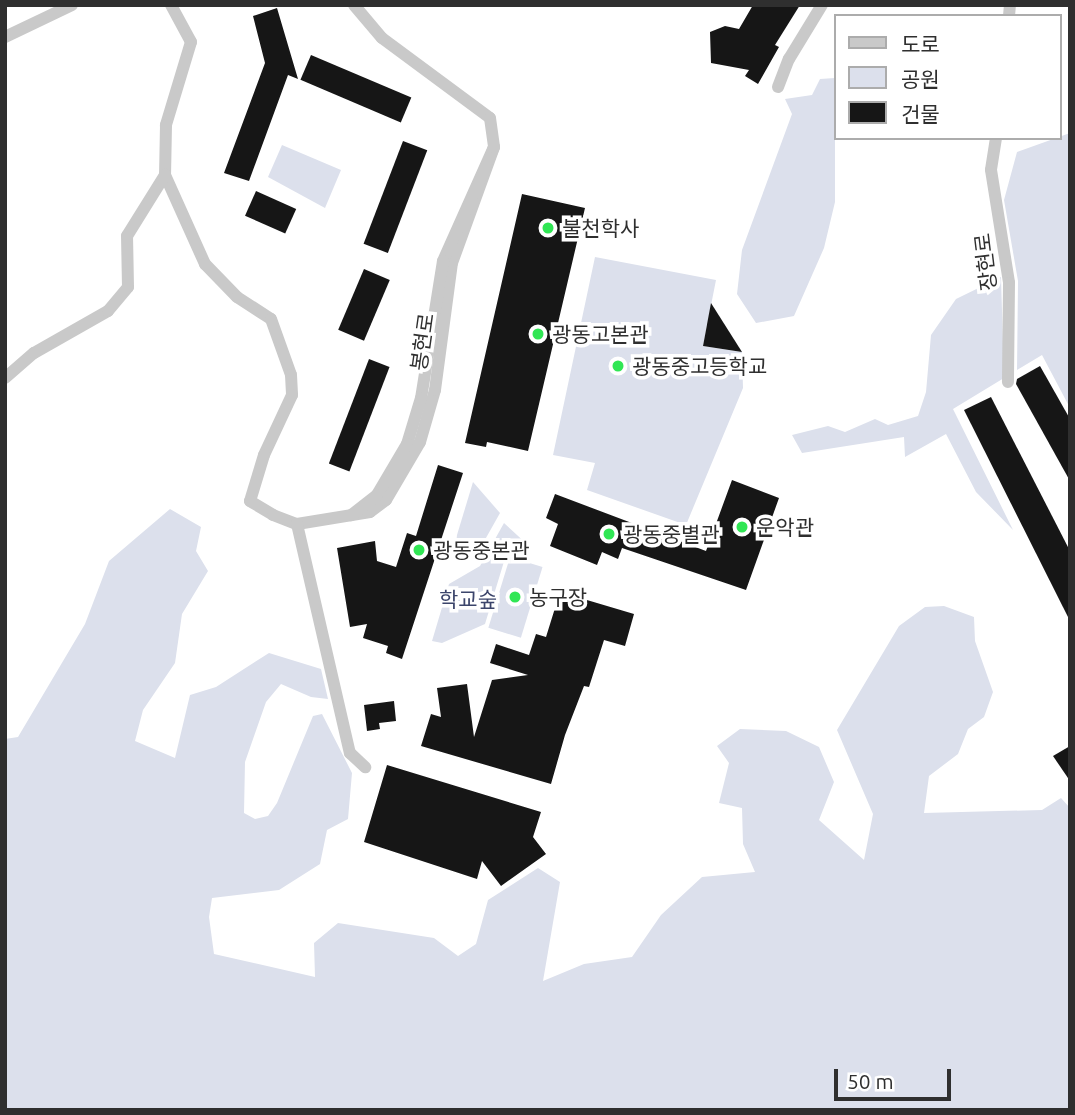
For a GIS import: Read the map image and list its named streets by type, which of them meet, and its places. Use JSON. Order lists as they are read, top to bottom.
{
  "streets": {
    "street": ["장현로", "봉현로"]
  },
  "parks": ["학교숲"],
  "places": [
    "불천학사",
    "광동고본관",
    "광동중고등학교",
    "운악관",
    "광동중별관",
    "광동중본관",
    "농구장"
  ],
  "legend": ["도로", "공원", "건물"],
  "scale_bar": "50 m"
}
